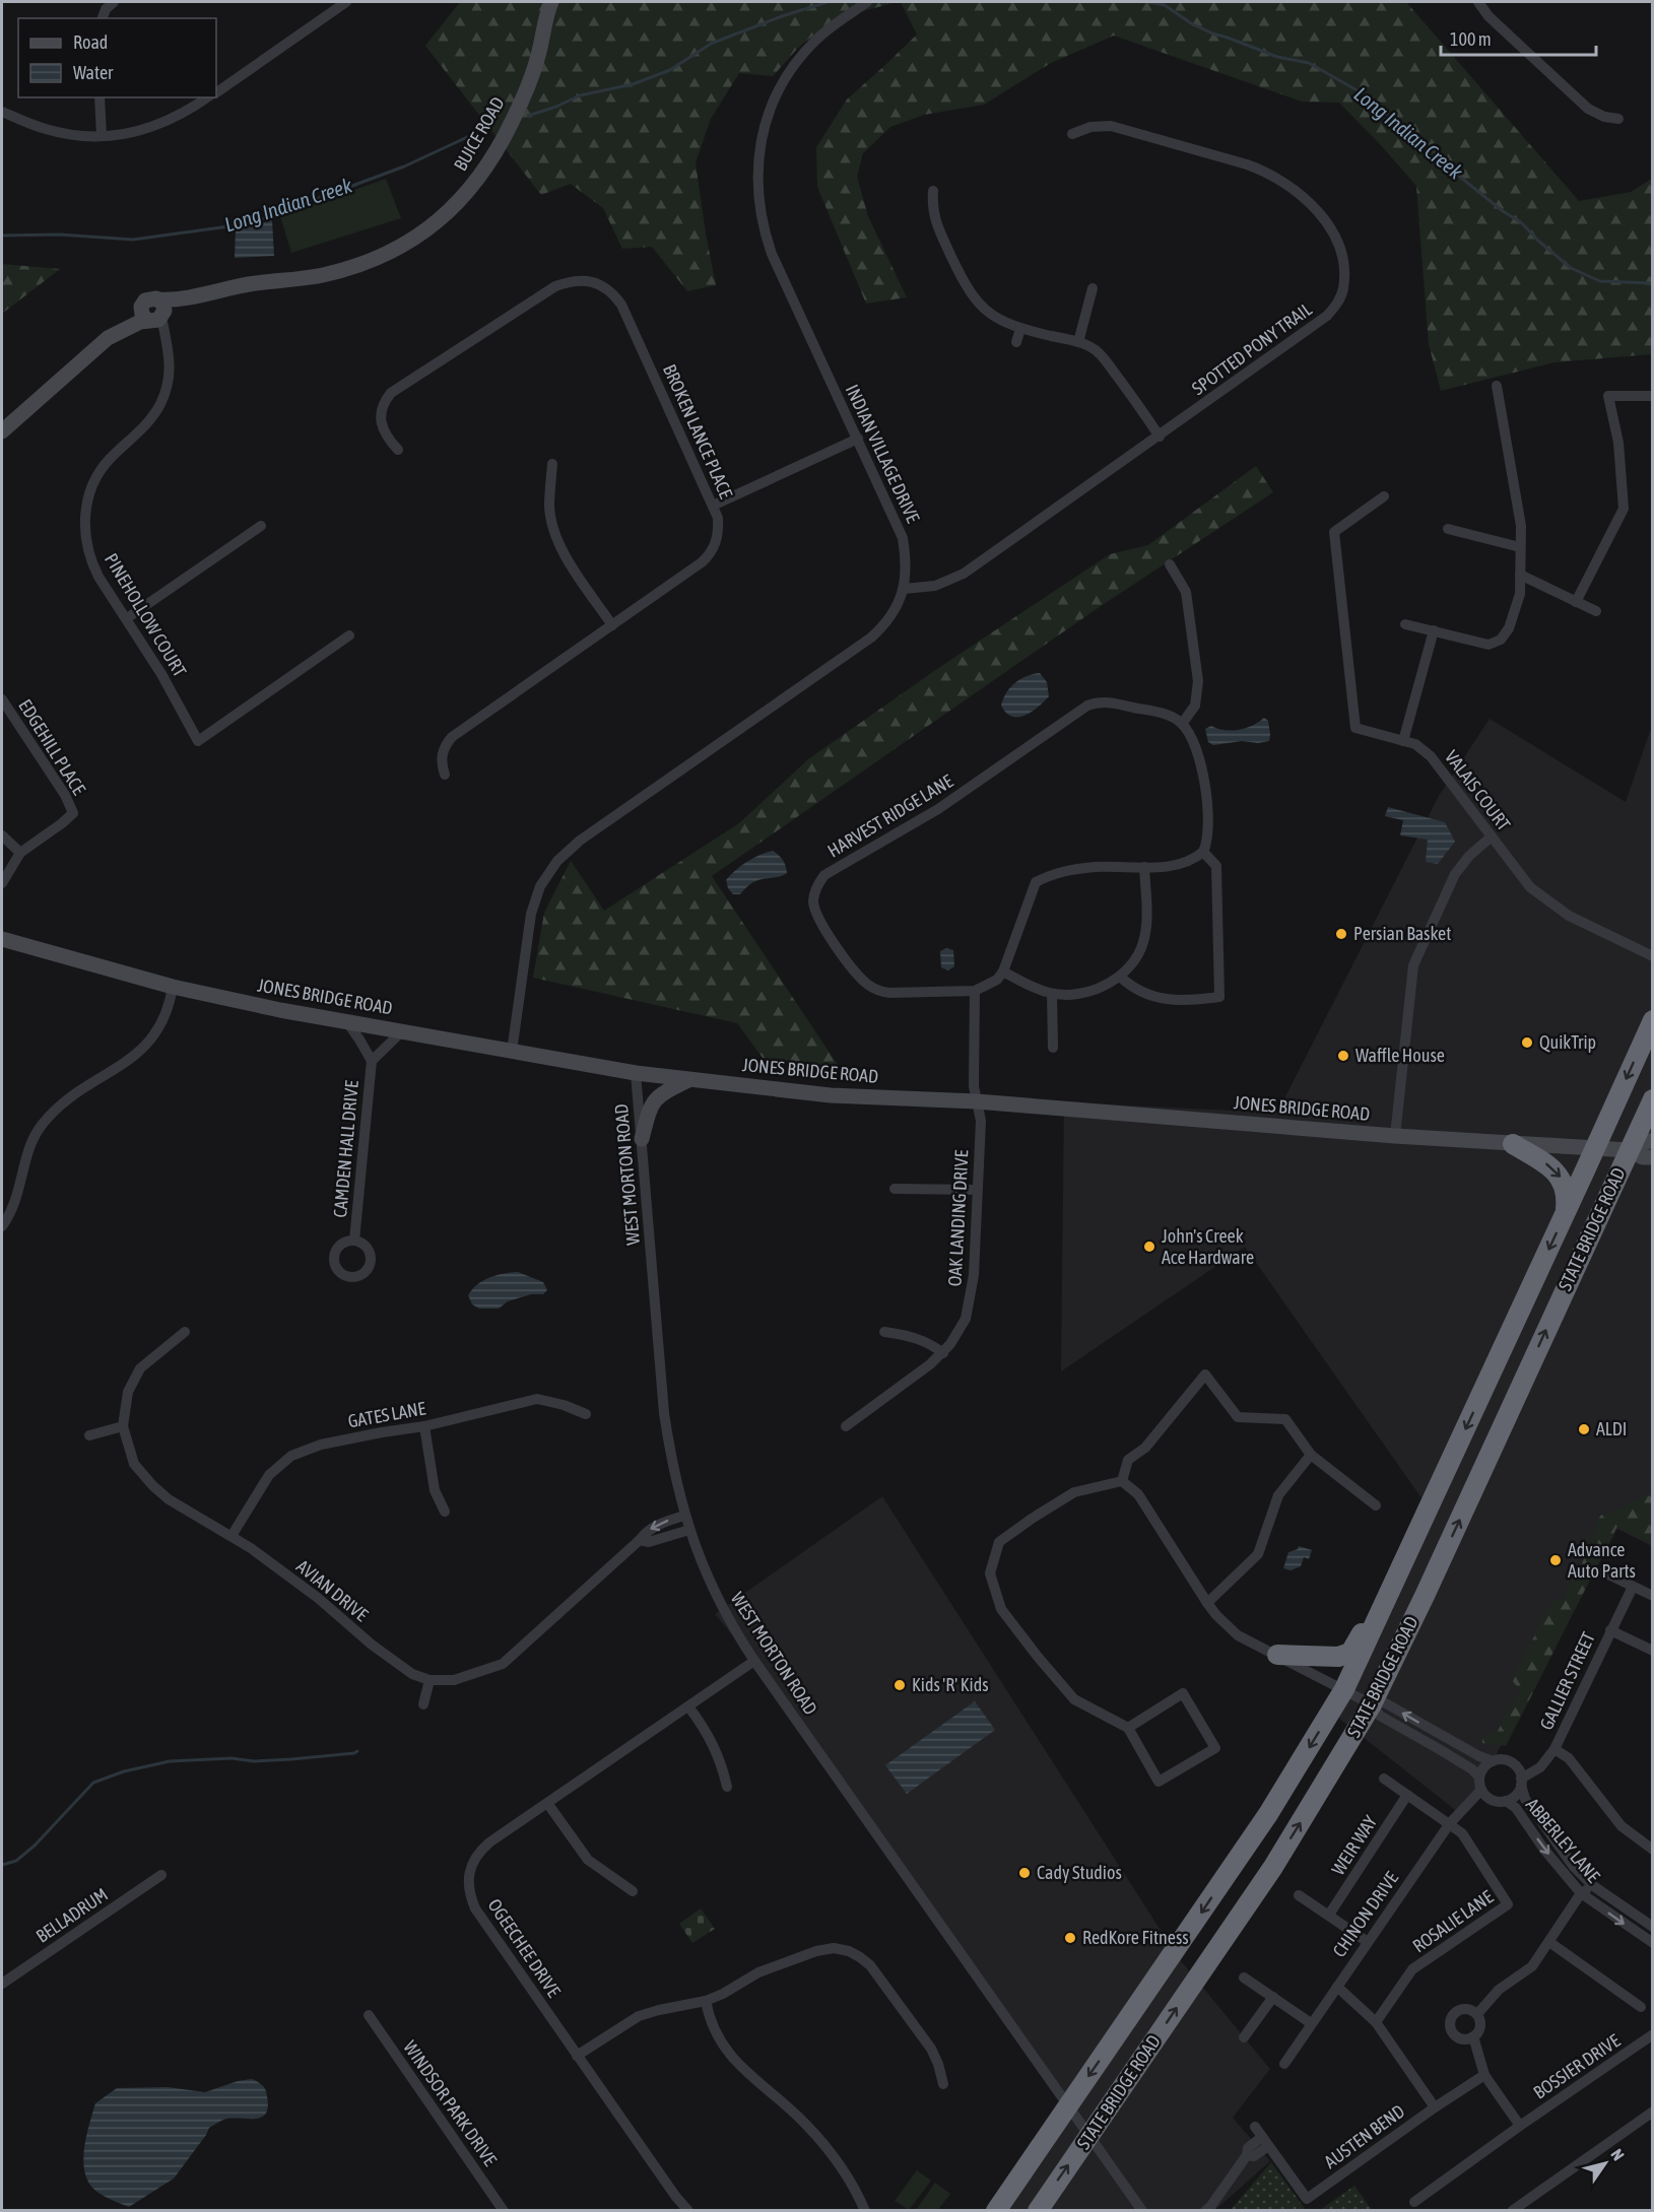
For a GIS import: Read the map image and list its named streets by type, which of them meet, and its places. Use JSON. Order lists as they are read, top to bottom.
{
  "streets": {
    "highway": ["STATE BRIDGE ROAD"],
    "main road": ["BUICE ROAD", "JONES BRIDGE ROAD"],
    "street": [
      "SPOTTED PONY TRAIL",
      "BROKEN LANCE PLACE",
      "INDIAN VILLAGE DRIVE",
      "PINEHOLLOW COURT",
      "EDGEHILL PLACE",
      "VALAIS COURT",
      "HARVEST RIDGE LANE",
      "CAMDEN HALL DRIVE",
      "WEST MORTON ROAD",
      "OAK LANDING DRIVE",
      "GATES LANE",
      "AVIAN DRIVE",
      "GALLIER STREET",
      "ABBERLEY LANE",
      "WEIR WAY",
      "CHINON DRIVE",
      "BELLADRUM",
      "ROSALIE LANE",
      "OGEECHEE DRIVE",
      "BOSSIER DRIVE",
      "WINDSOR PARK DRIVE",
      "AUSTEN BEND"
    ]
  },
  "crossings": [
    ["BUICE ROAD", "PINEHOLLOW COURT"],
    ["SPOTTED PONY TRAIL", "INDIAN VILLAGE DRIVE"],
    ["INDIAN VILLAGE DRIVE", "JONES BRIDGE ROAD"],
    ["JONES BRIDGE ROAD", "CAMDEN HALL DRIVE"],
    ["JONES BRIDGE ROAD", "WEST MORTON ROAD"],
    ["JONES BRIDGE ROAD", "OAK LANDING DRIVE"],
    ["JONES BRIDGE ROAD", "STATE BRIDGE ROAD"],
    ["WEST MORTON ROAD", "STATE BRIDGE ROAD"],
    ["WEST MORTON ROAD", "AVIAN DRIVE"],
    ["WEST MORTON ROAD", "OGEECHEE DRIVE"],
    ["GATES LANE", "AVIAN DRIVE"],
    ["GALLIER STREET", "ABBERLEY LANE"],
    ["GALLIER STREET", "CHINON DRIVE"],
    ["ABBERLEY LANE", "CHINON DRIVE"],
    ["WEIR WAY", "ROSALIE LANE"],
    ["CHINON DRIVE", "ROSALIE LANE"]
  ],
  "water": ["Long Indian Creek"],
  "places": [
    "Persian Basket",
    "QuikTrip",
    "Waffle House",
    "John's Creek Ace Hardware",
    "ALDI",
    "Advance Auto Parts",
    "Kids 'R' Kids",
    "Cady Studios",
    "RedKore Fitness"
  ],
  "legend": ["Road", "Water"],
  "scale_bar": "100 m",
  "north": "top right"
}
